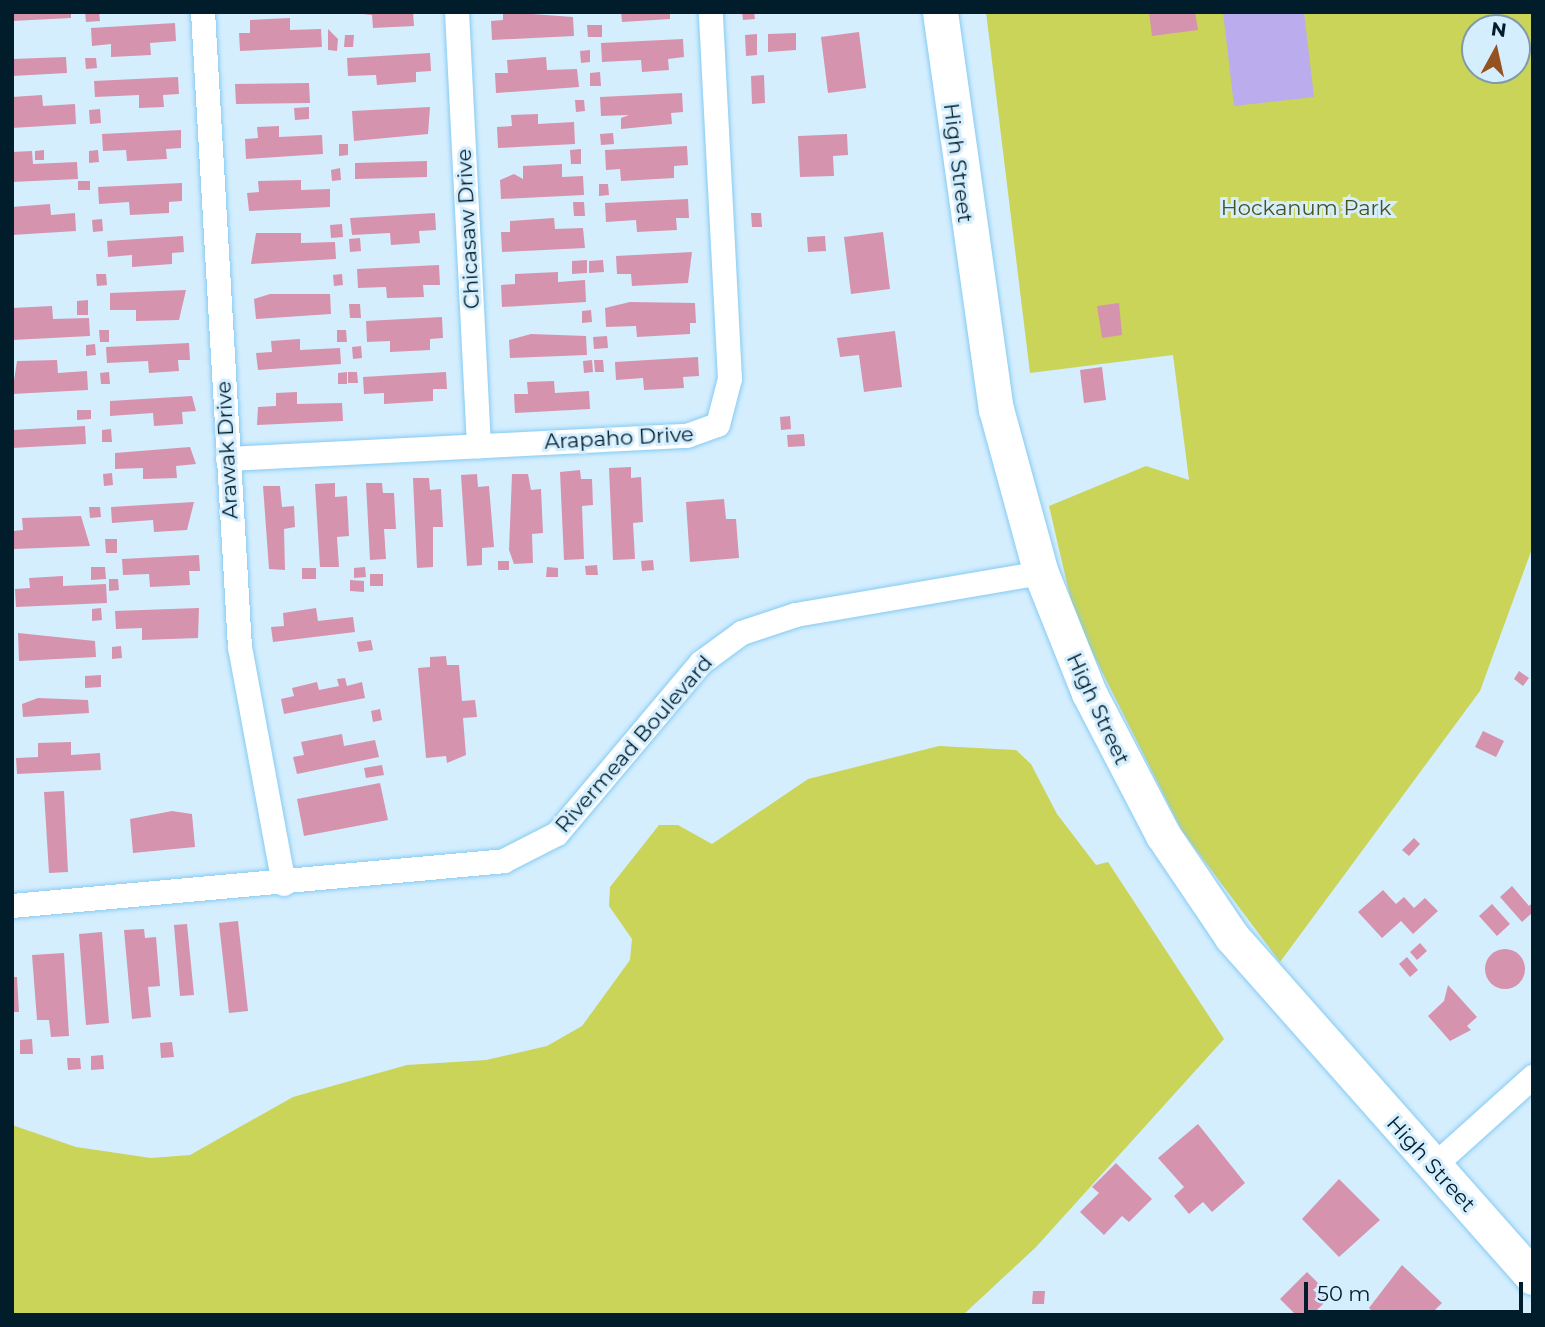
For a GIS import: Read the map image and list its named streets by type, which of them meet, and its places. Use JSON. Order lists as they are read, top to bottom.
{
  "streets": {
    "main road": ["High Street"],
    "street": [
      "Chicasaw Drive",
      "Arapaho Drive",
      "Arawak Drive",
      "Rivermead Boulevard"
    ]
  },
  "crossings": [
    ["High Street", "Rivermead Boulevard"],
    ["Chicasaw Drive", "Arapaho Drive"],
    ["Arapaho Drive", "Arawak Drive"],
    ["Arawak Drive", "Rivermead Boulevard"]
  ],
  "parks": ["Hockanum Park"],
  "scale_bar": "50 m",
  "north": "top"
}
